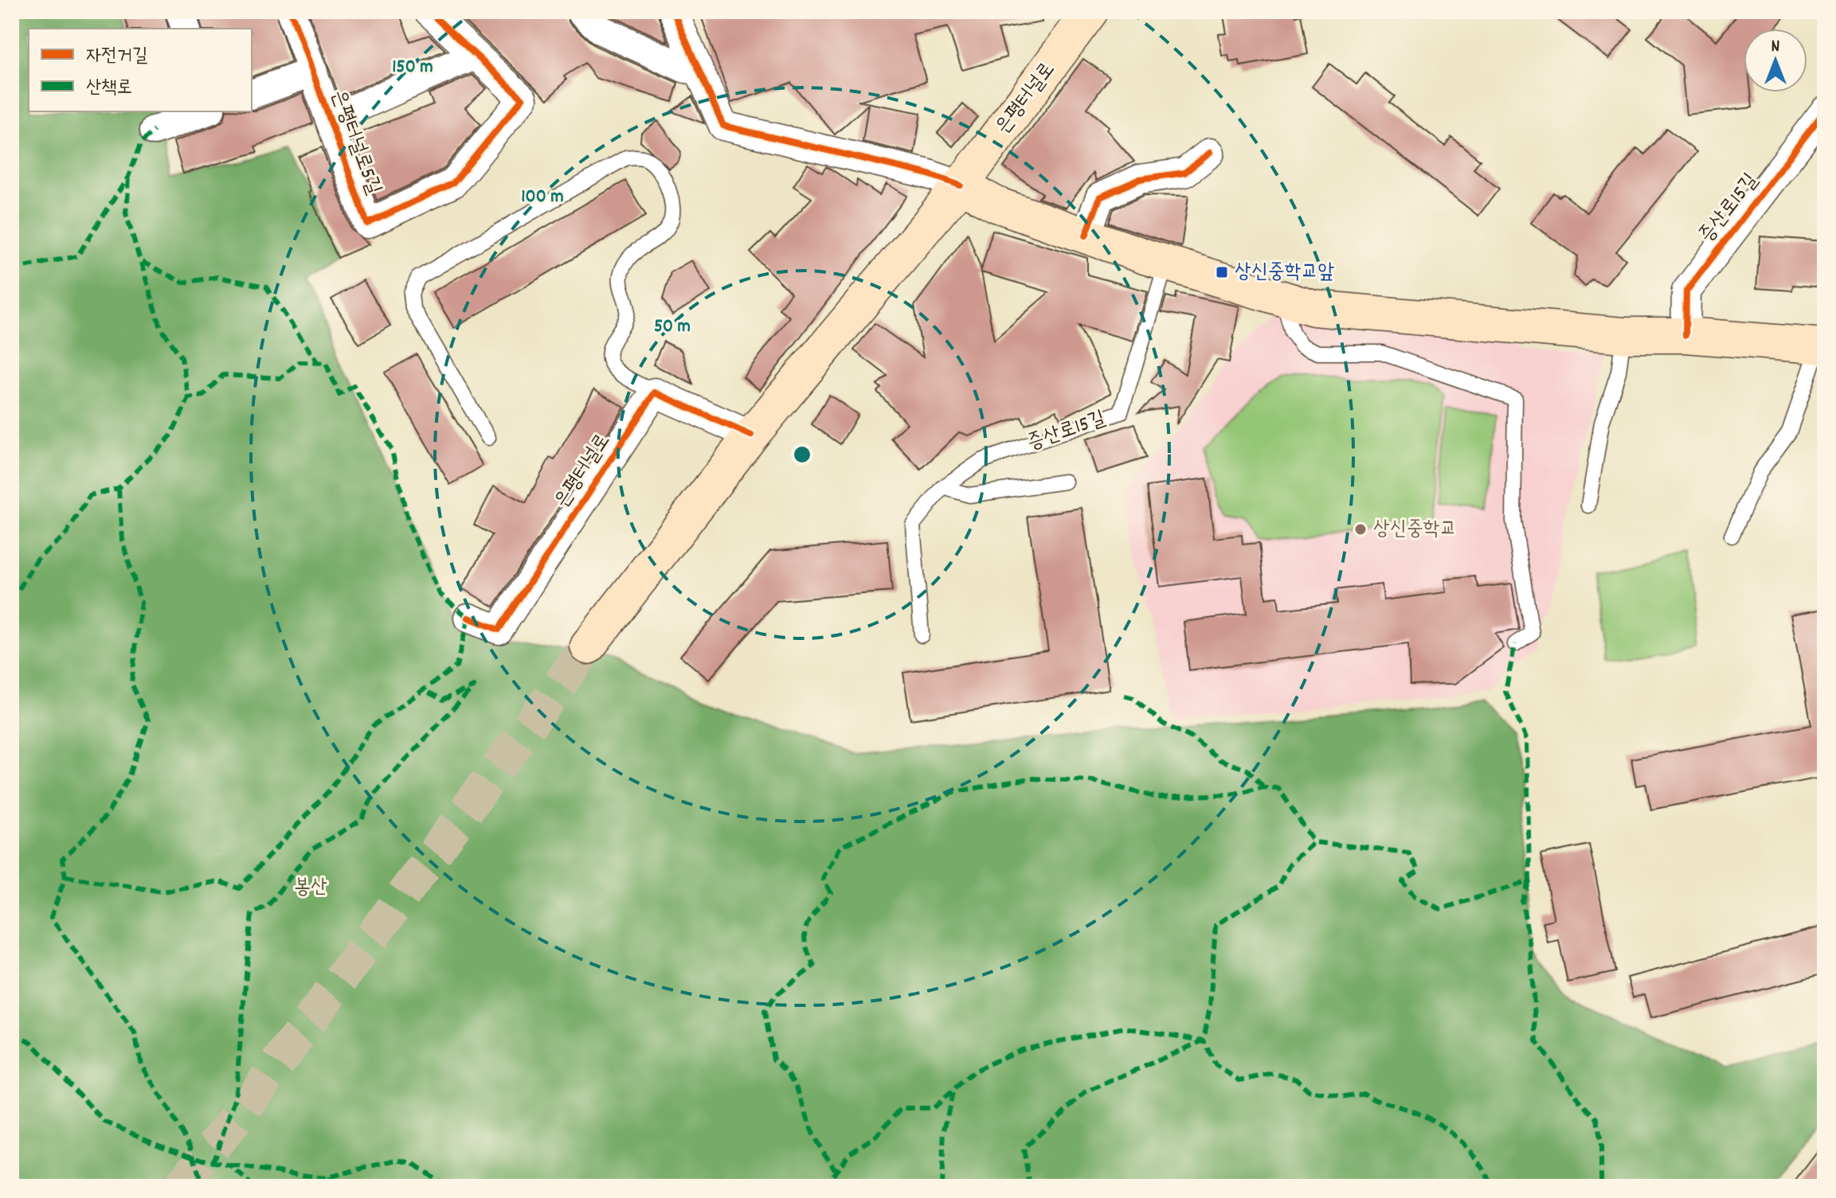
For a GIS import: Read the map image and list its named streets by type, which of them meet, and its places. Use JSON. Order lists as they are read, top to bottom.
{
  "streets": {
    "main road": ["은평터널로"],
    "street": ["은평터널로5길", "증산로15길"]
  },
  "parks": ["봉산"],
  "places": {
    "transit": ["상신중학교앞"],
    "other": ["상신중학교"]
  },
  "legend": ["자전거길", "산책로"],
  "north": "top",
  "rings": ["150 m", "100 m", "50 m"]
}
